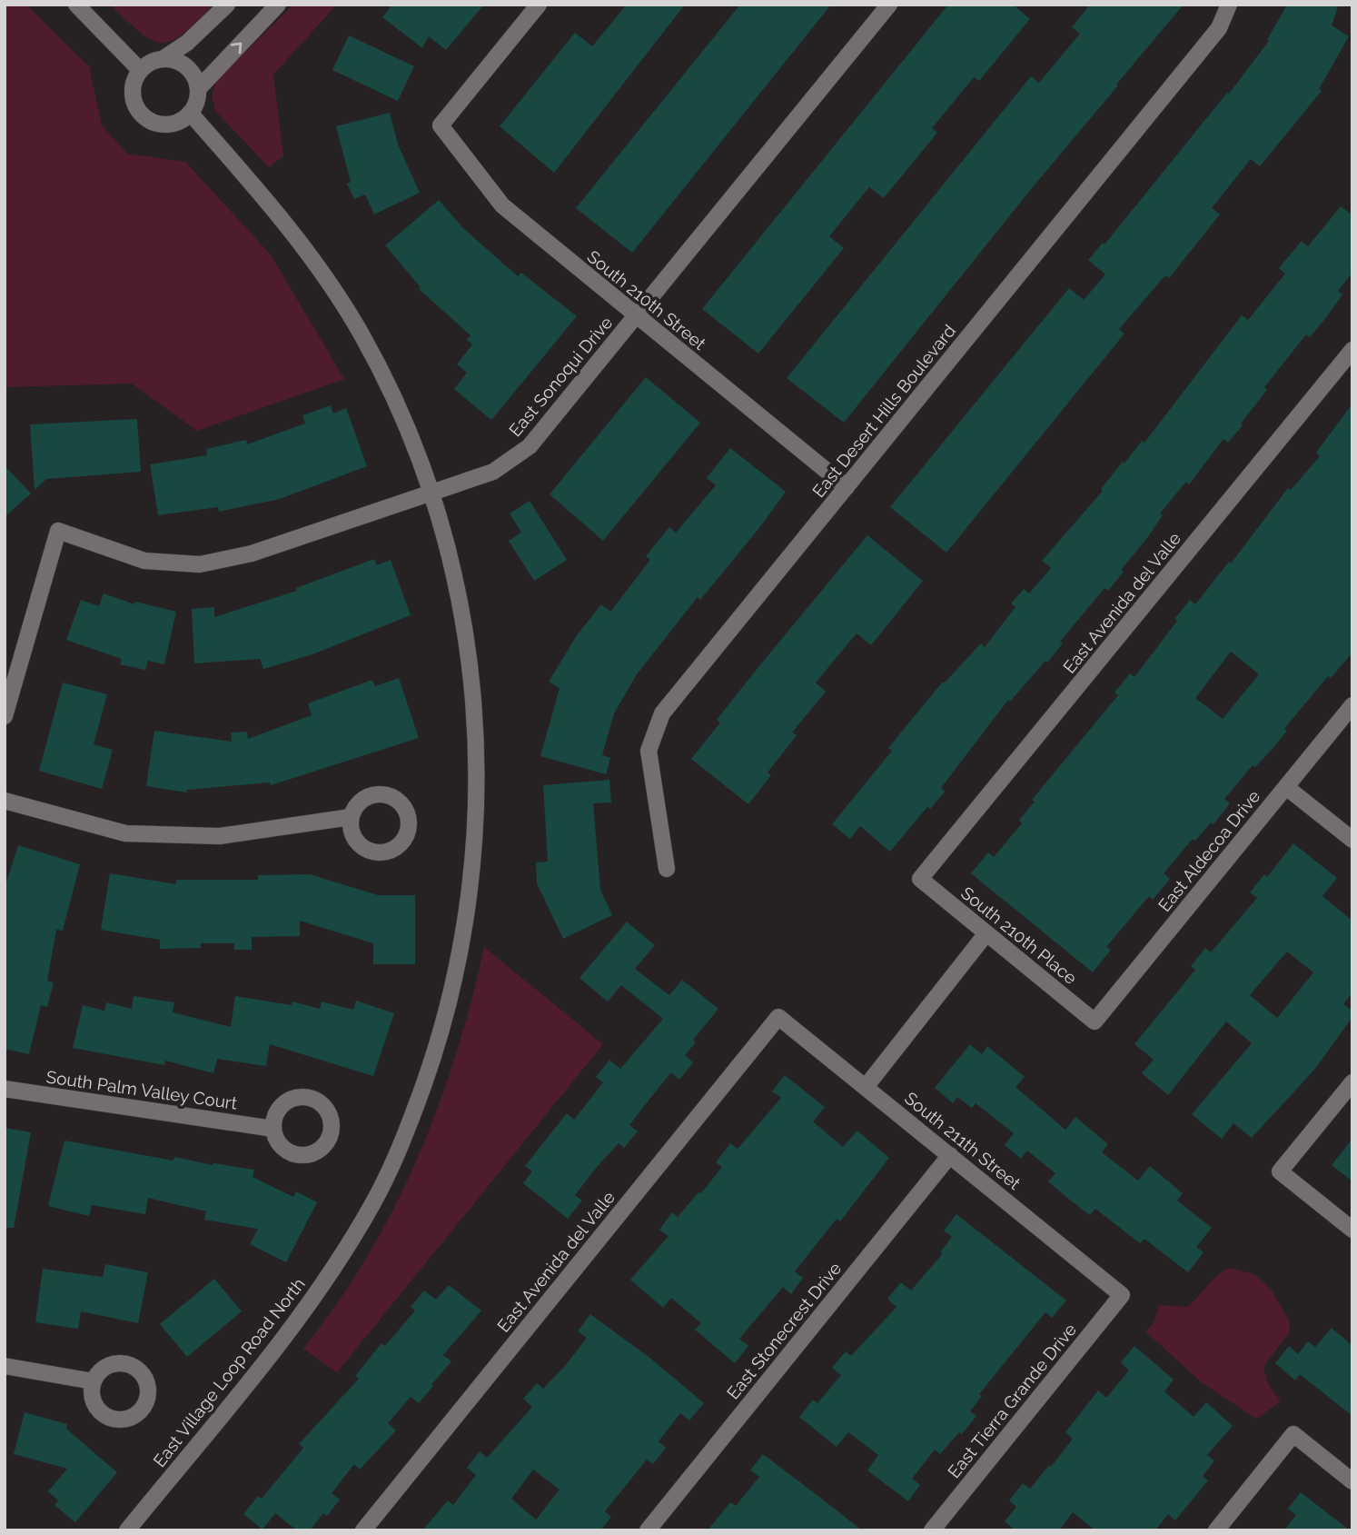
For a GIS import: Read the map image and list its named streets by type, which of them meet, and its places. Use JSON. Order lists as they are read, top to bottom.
{
  "streets": {
    "street": [
      "South 210th Street",
      "East Sonoqui Drive",
      "East Desert Hills Boulevard",
      "East Avenida del Valle",
      "East Aldecoa Drive",
      "South 210th Place",
      "South Palm Valley Court",
      "South 211th Street",
      "East Stonecrest Drive",
      "East Village Loop Road North",
      "East Tierra Grande Drive"
    ]
  },
  "crossings": [
    ["South 210th Street", "East Sonoqui Drive"],
    ["South 210th Street", "East Desert Hills Boulevard"],
    ["East Sonoqui Drive", "East Village Loop Road North"],
    ["East Avenida del Valle", "South 210th Place"],
    ["East Avenida del Valle", "South 211th Street"],
    ["East Aldecoa Drive", "South 210th Place"],
    ["South 211th Street", "East Stonecrest Drive"],
    ["South 211th Street", "East Tierra Grande Drive"]
  ]
}
